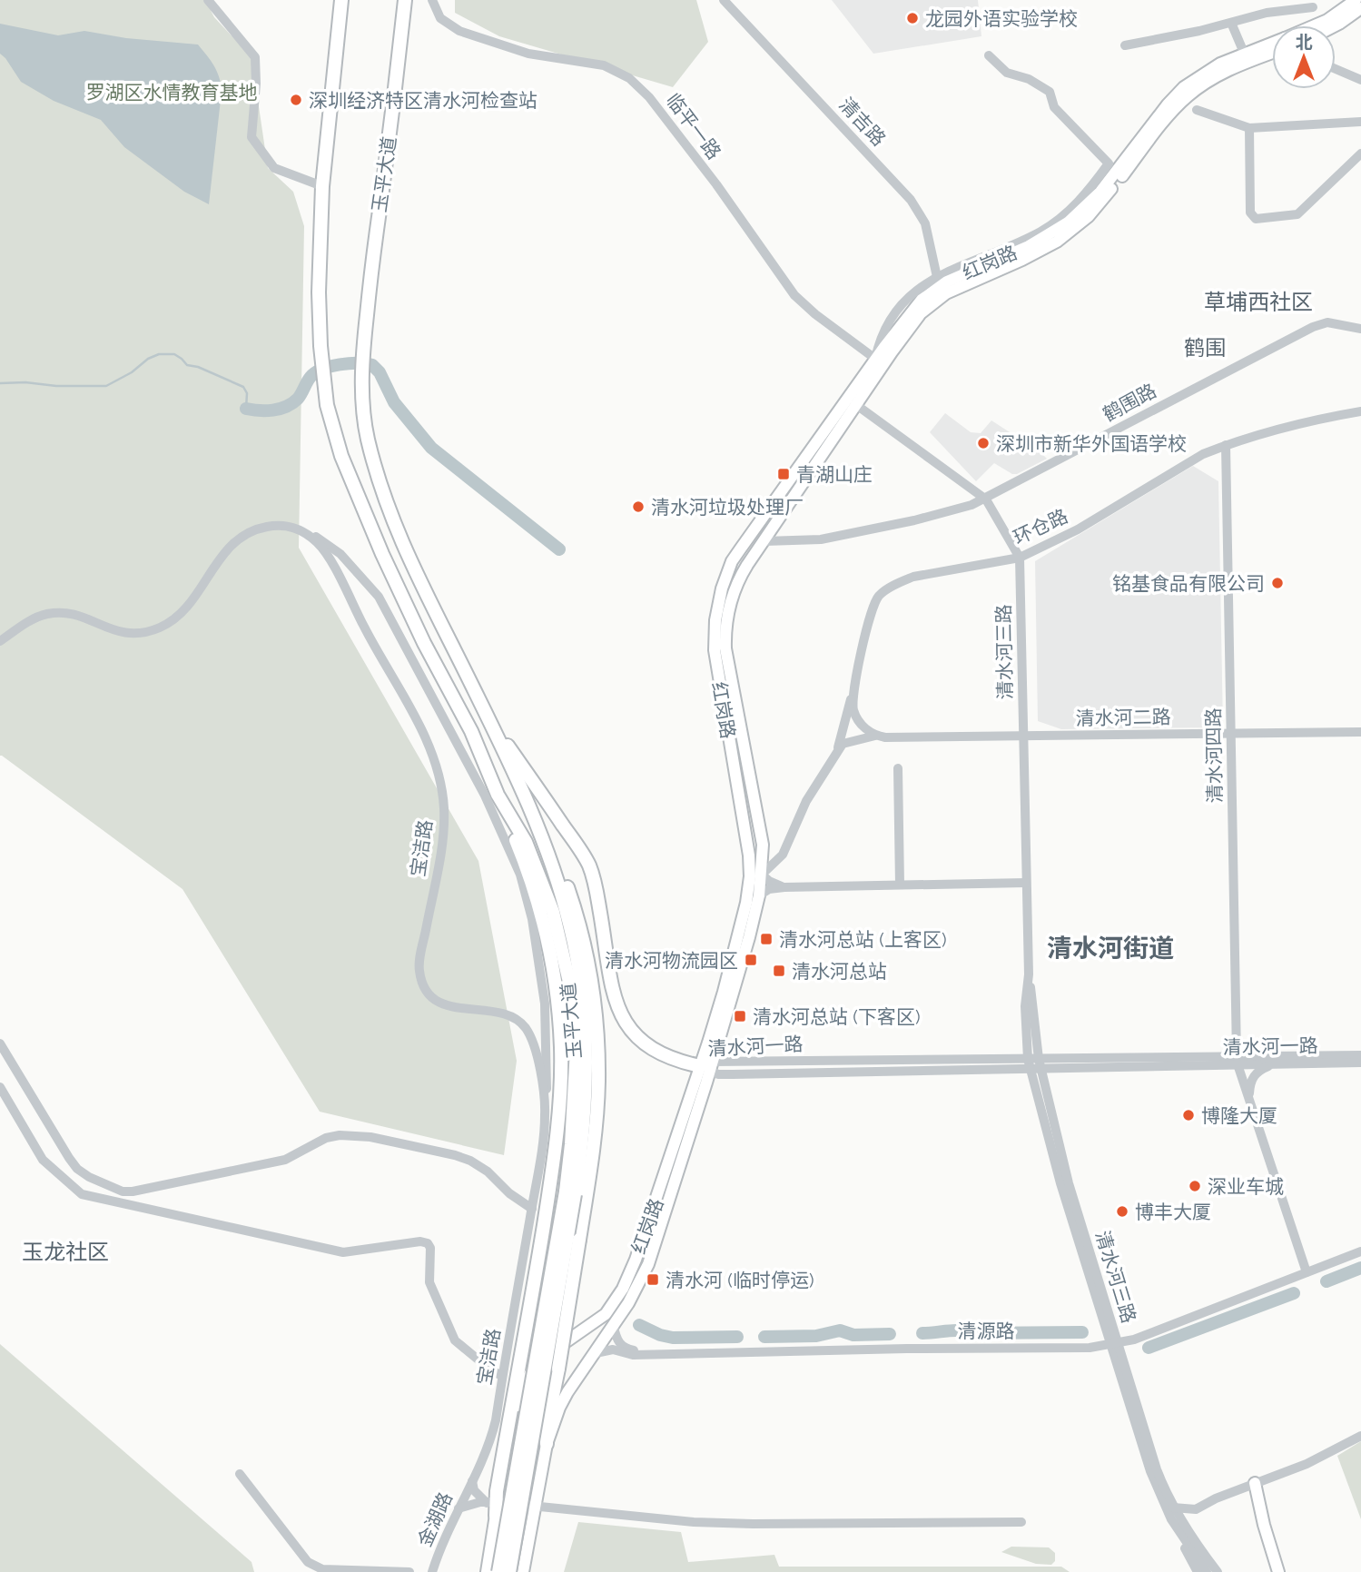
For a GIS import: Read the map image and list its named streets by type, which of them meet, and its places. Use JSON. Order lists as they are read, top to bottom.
{
  "streets": {
    "highway": ["玉平大道"],
    "main road": ["红岗路"],
    "street": [
      "清吉路",
      "临平一路",
      "鹤围路",
      "环仓路",
      "清水河三路",
      "清水河二路",
      "清水河四路",
      "宝洁路",
      "清水河一路",
      "清源路",
      "金湖路"
    ]
  },
  "crossings": [
    ["临平一路", "红岗路"],
    ["红岗路", "鹤围路"],
    ["红岗路", "清水河三路"],
    ["红岗路", "清水河一路"],
    ["红岗路", "清源路"],
    ["鹤围路", "清水河三路"],
    ["环仓路", "清水河三路"],
    ["环仓路", "清水河二路"],
    ["环仓路", "清水河四路"],
    ["清水河三路", "清水河二路"],
    ["清水河三路", "清水河一路"],
    ["清水河三路", "清源路"],
    ["清水河二路", "清水河四路"],
    ["清水河四路", "清水河一路"],
    ["清水河四路", "清源路"],
    ["宝洁路", "金湖路"]
  ],
  "districts": [
    "草埔西社区",
    "鹤围",
    "清水河街道",
    "玉龙社区"
  ],
  "parks": ["罗湖区水情教育基地"],
  "places": {
    "other": [
      "龙园外语实验学校",
      "深圳经济特区清水河检查站",
      "深圳市新华外国语学校",
      "清水河垃圾处理厂",
      "铭基食品有限公司",
      "博隆大厦",
      "深业车城",
      "博丰大厦"
    ],
    "transit": [
      "青湖山庄",
      "清水河总站 (上客区)",
      "清水河物流园区",
      "清水河总站",
      "清水河总站 (下客区)",
      "清水河 (临时停运)"
    ]
  },
  "north": "top"
}
